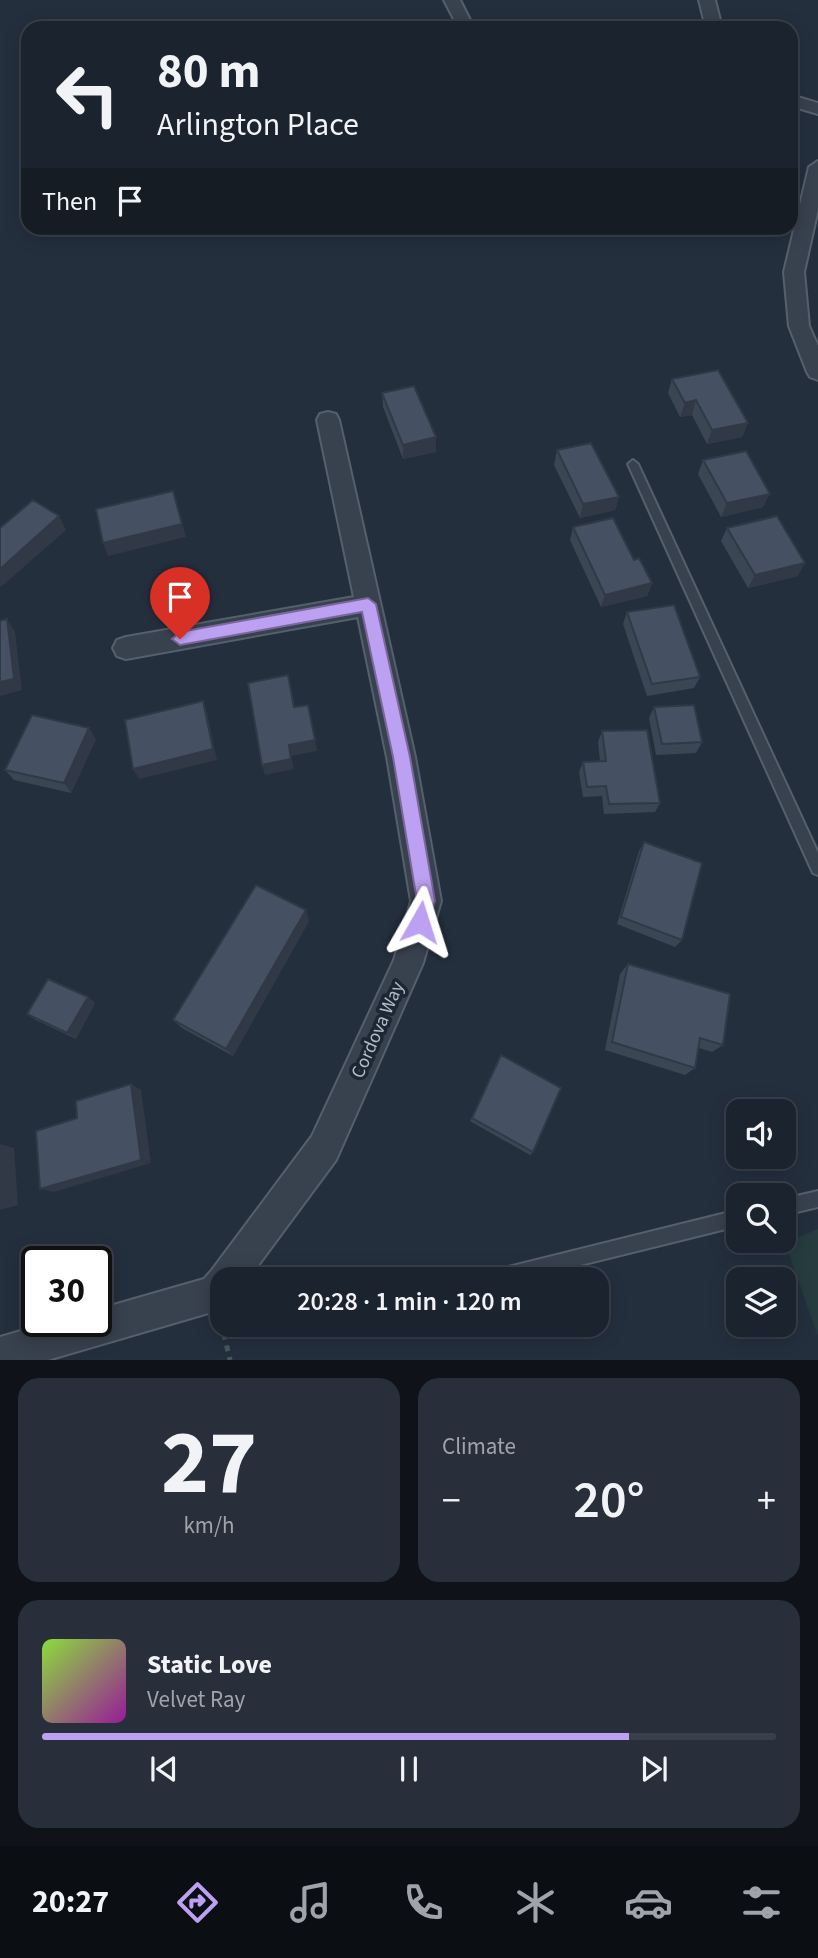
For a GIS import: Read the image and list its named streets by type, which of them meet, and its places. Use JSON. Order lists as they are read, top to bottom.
{
  "streets": {
    "street": ["Cordova Way"]
  },
  "page": {
    "turn": ["80 m", "Arlington Place"],
    "then": "Then",
    "limit": "30",
    "trip": "20:28 · 1 min · 120 m",
    "tile": [
      ["27", "km/h"],
      "Climate"
    ],
    "heat": ["−", "20°", "+"],
    "song": ["Static Love", "Velvet Ray"],
    "tabs": "20:27"
  }
}
